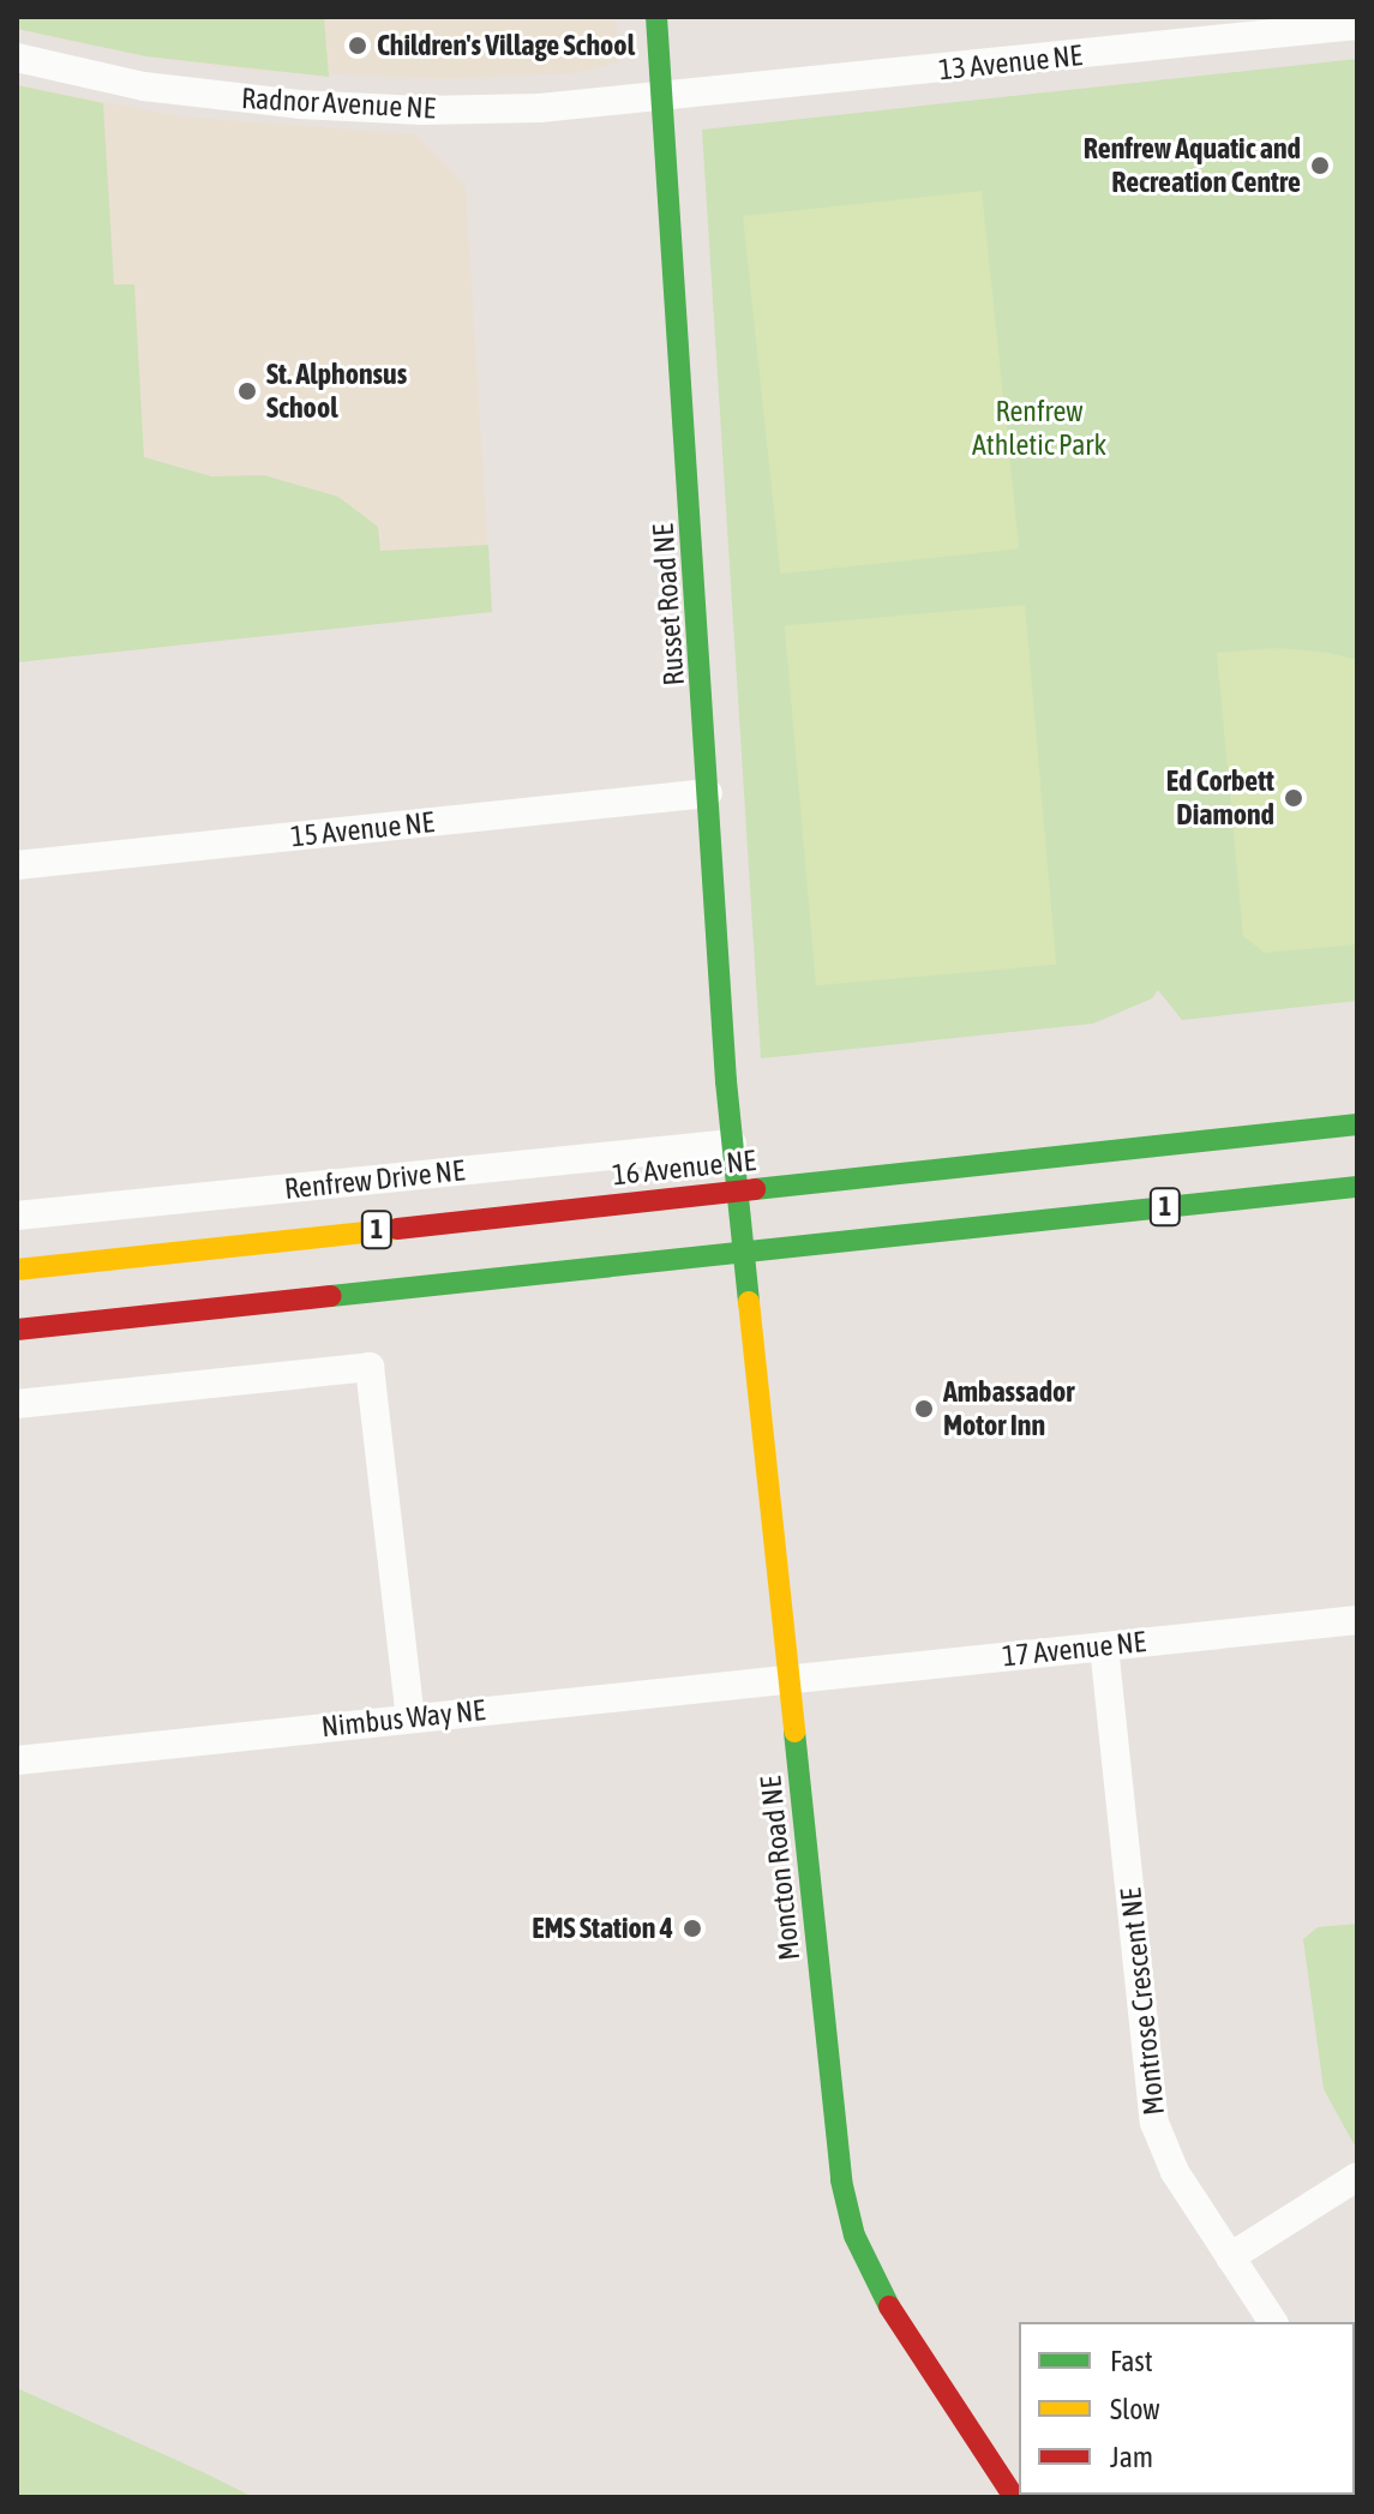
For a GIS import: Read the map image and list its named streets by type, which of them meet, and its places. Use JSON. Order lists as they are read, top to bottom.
{
  "streets": {
    "main road": [
      "Russet Road NE",
      "16 Avenue NE",
      "1",
      "Moncton Road NE"
    ],
    "street": [
      "13 Avenue NE",
      "Radnor Avenue NE",
      "15 Avenue NE",
      "Renfrew Drive NE",
      "17 Avenue NE",
      "Nimbus Way NE",
      "Montrose Crescent NE"
    ]
  },
  "crossings": [
    ["13 Avenue NE", "Radnor Avenue NE"],
    ["13 Avenue NE", "Russet Road NE"],
    ["Radnor Avenue NE", "Russet Road NE"],
    ["Russet Road NE", "15 Avenue NE"],
    ["Russet Road NE", "16 Avenue NE"],
    ["Russet Road NE", "Renfrew Drive NE"],
    ["Russet Road NE", "Moncton Road NE"],
    ["16 Avenue NE", "Moncton Road NE"],
    ["1", "Moncton Road NE"],
    ["17 Avenue NE", "Nimbus Way NE"],
    ["17 Avenue NE", "Moncton Road NE"],
    ["17 Avenue NE", "Montrose Crescent NE"],
    ["Nimbus Way NE", "Moncton Road NE"]
  ],
  "parks": ["Renfrew Athletic Park"],
  "places": [
    "Children's Village School",
    "Renfrew Aquatic and Recreation Centre",
    "St. Alphonsus School",
    "Ed Corbett Diamond",
    "Ambassador Motor Inn",
    "EMS Station 4"
  ],
  "legend": ["Fast", "Slow", "Jam"]
}
